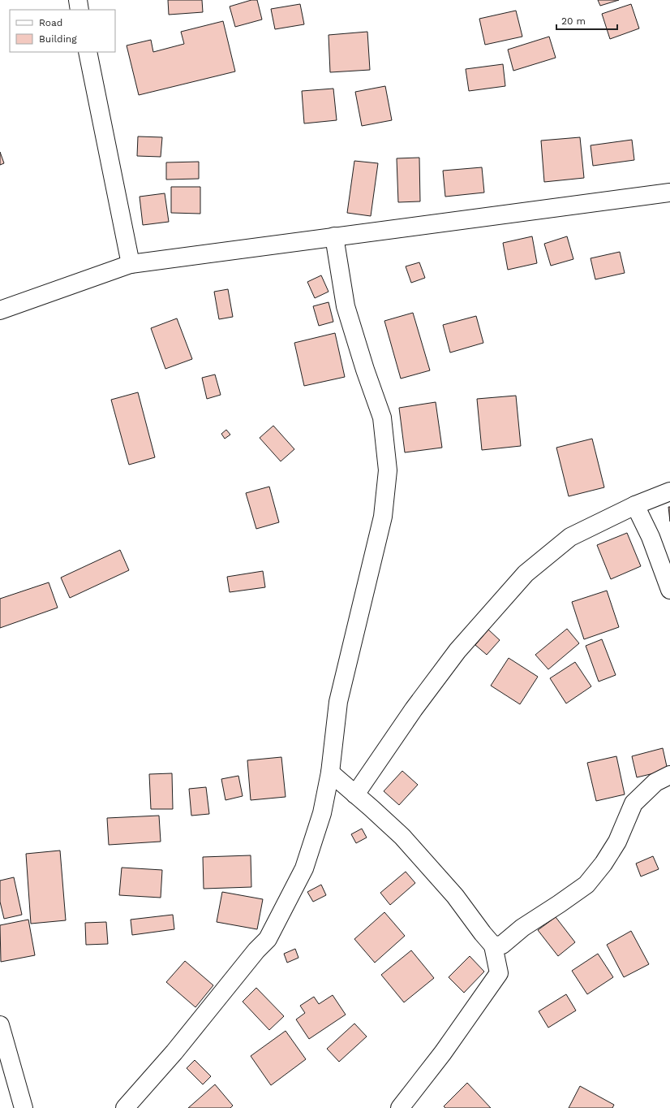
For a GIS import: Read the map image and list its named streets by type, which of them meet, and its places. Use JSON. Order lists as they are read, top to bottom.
{
  "legend": ["Road", "Building"],
  "scale_bar": "20 m"
}
